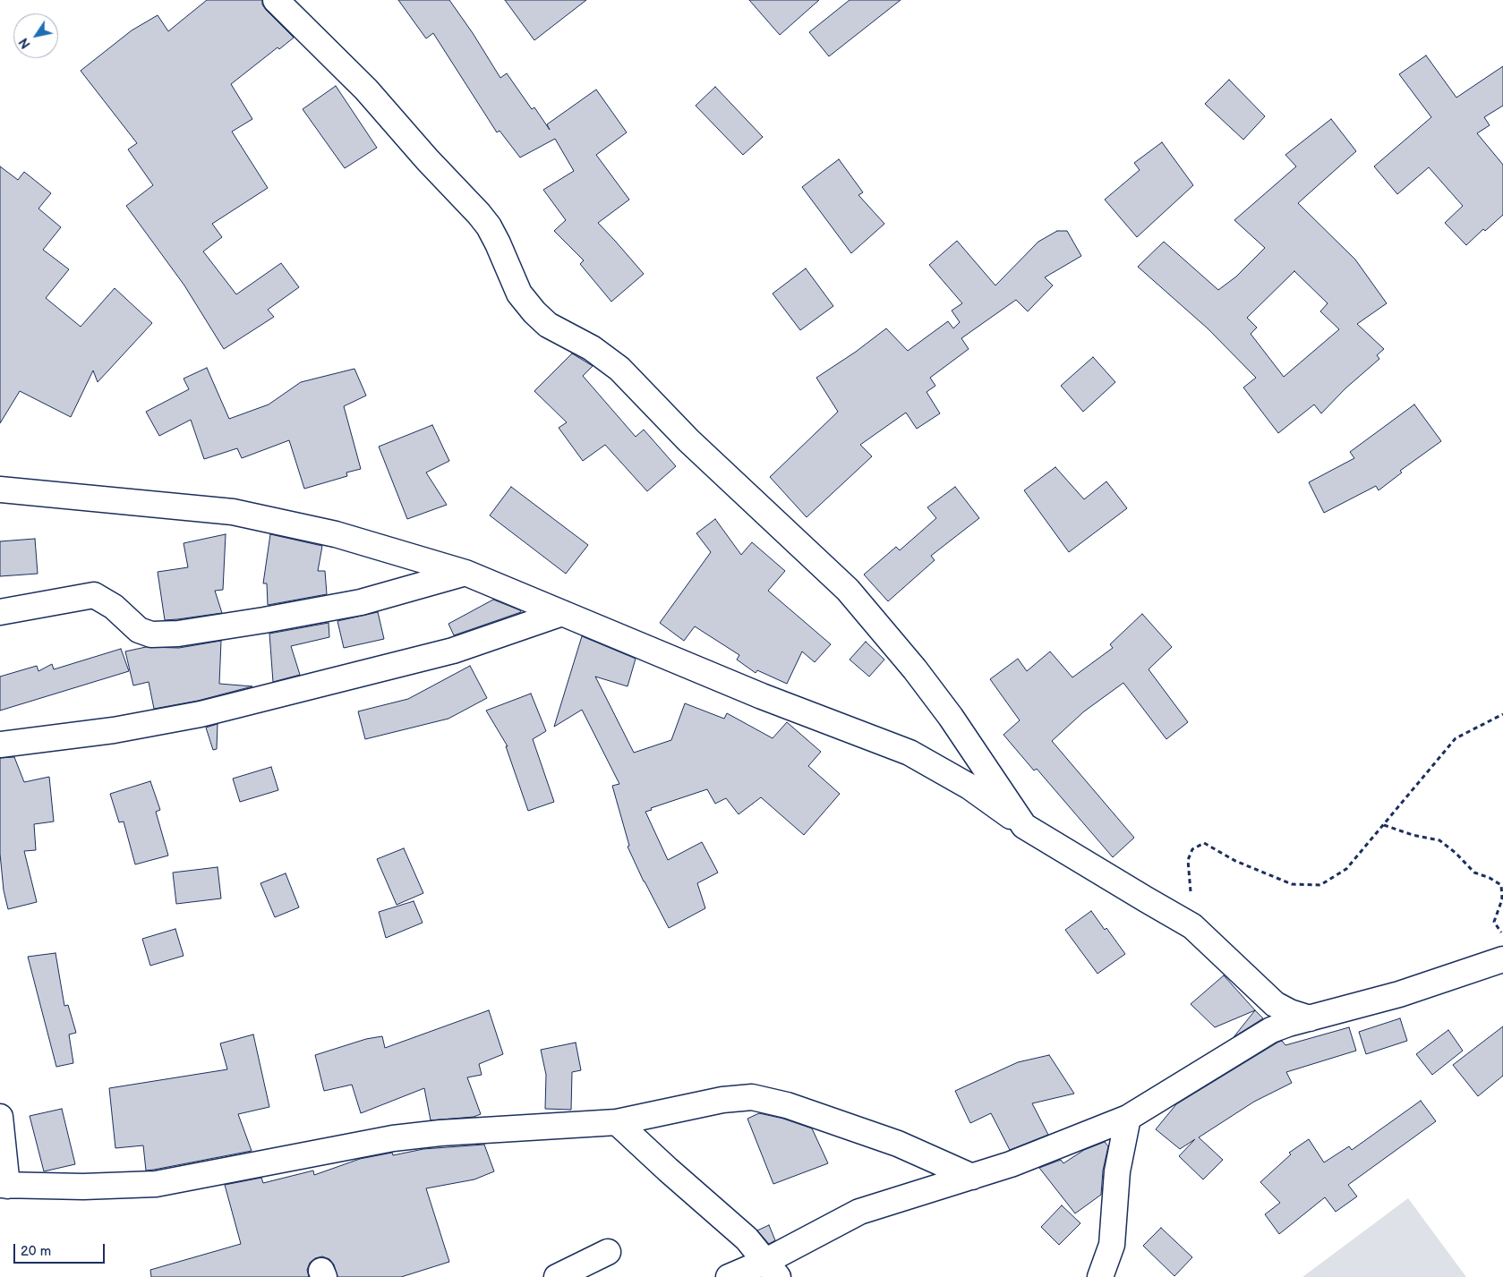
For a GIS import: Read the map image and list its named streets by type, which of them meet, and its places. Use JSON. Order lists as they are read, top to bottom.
{
  "scale_bar": "20 m",
  "north": "bottom left"
}
